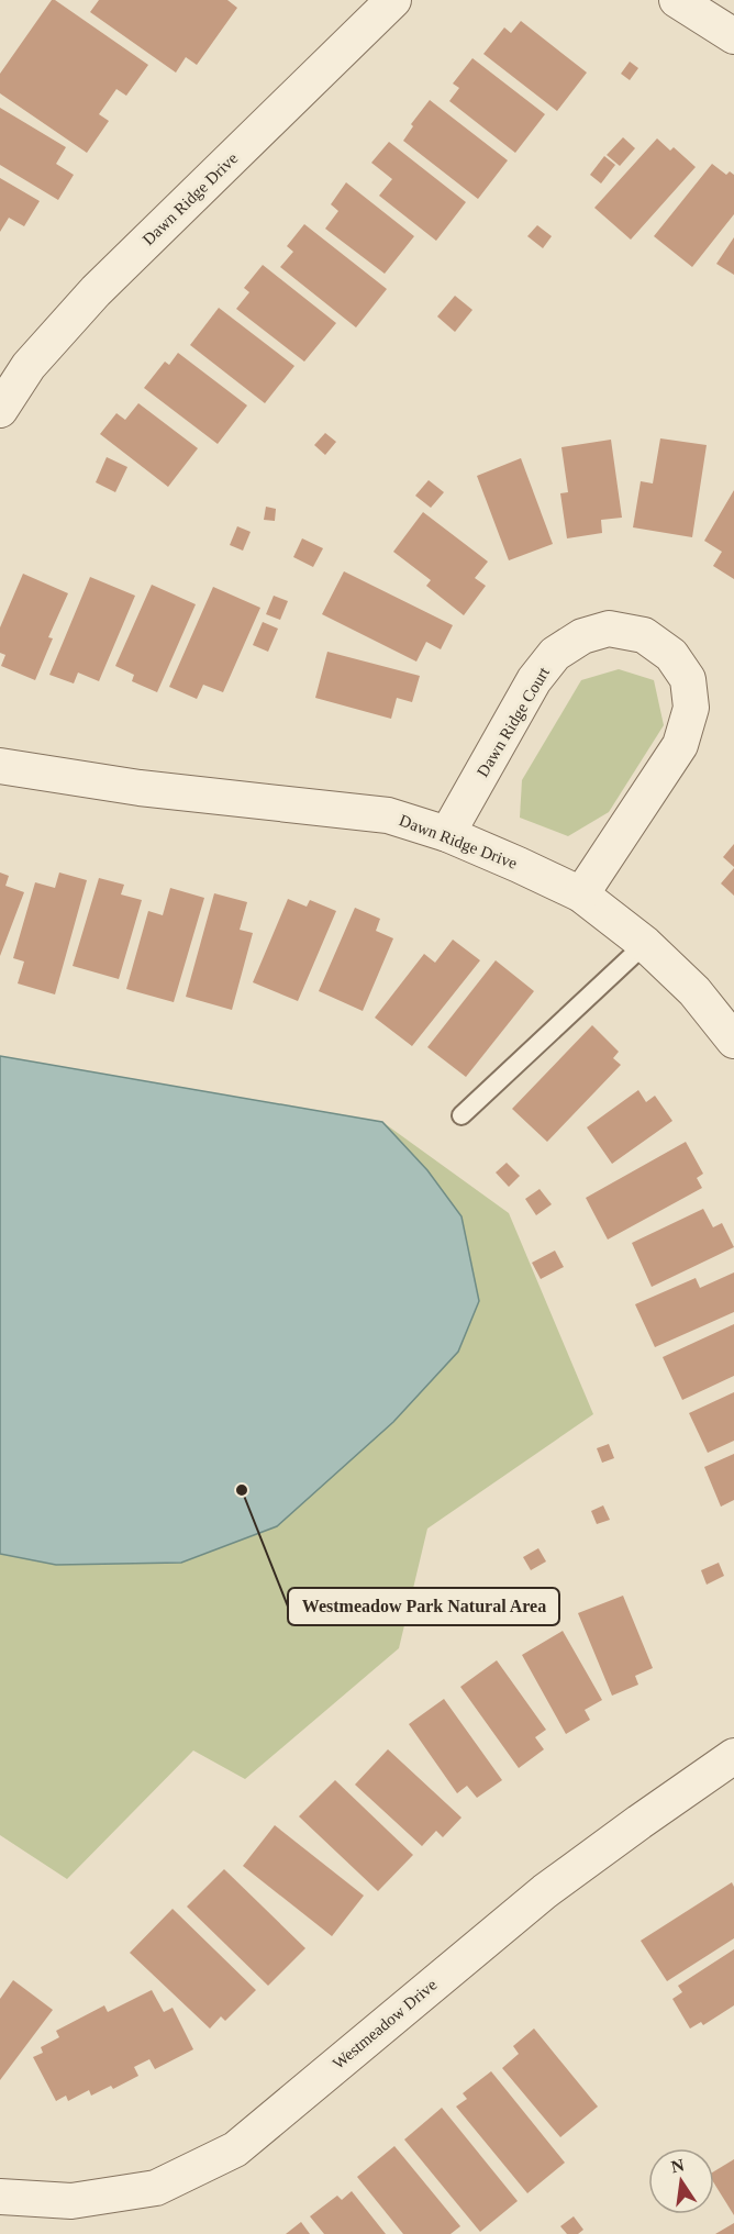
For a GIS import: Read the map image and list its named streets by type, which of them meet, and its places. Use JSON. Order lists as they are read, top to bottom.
{
  "streets": {
    "street": ["Dawn Ridge Drive", "Dawn Ridge Court", "Westmeadow Drive"]
  },
  "crossings": [
    ["Dawn Ridge Drive", "Dawn Ridge Court"]
  ],
  "places": ["Westmeadow Park Natural Area"],
  "north": "top"
}
